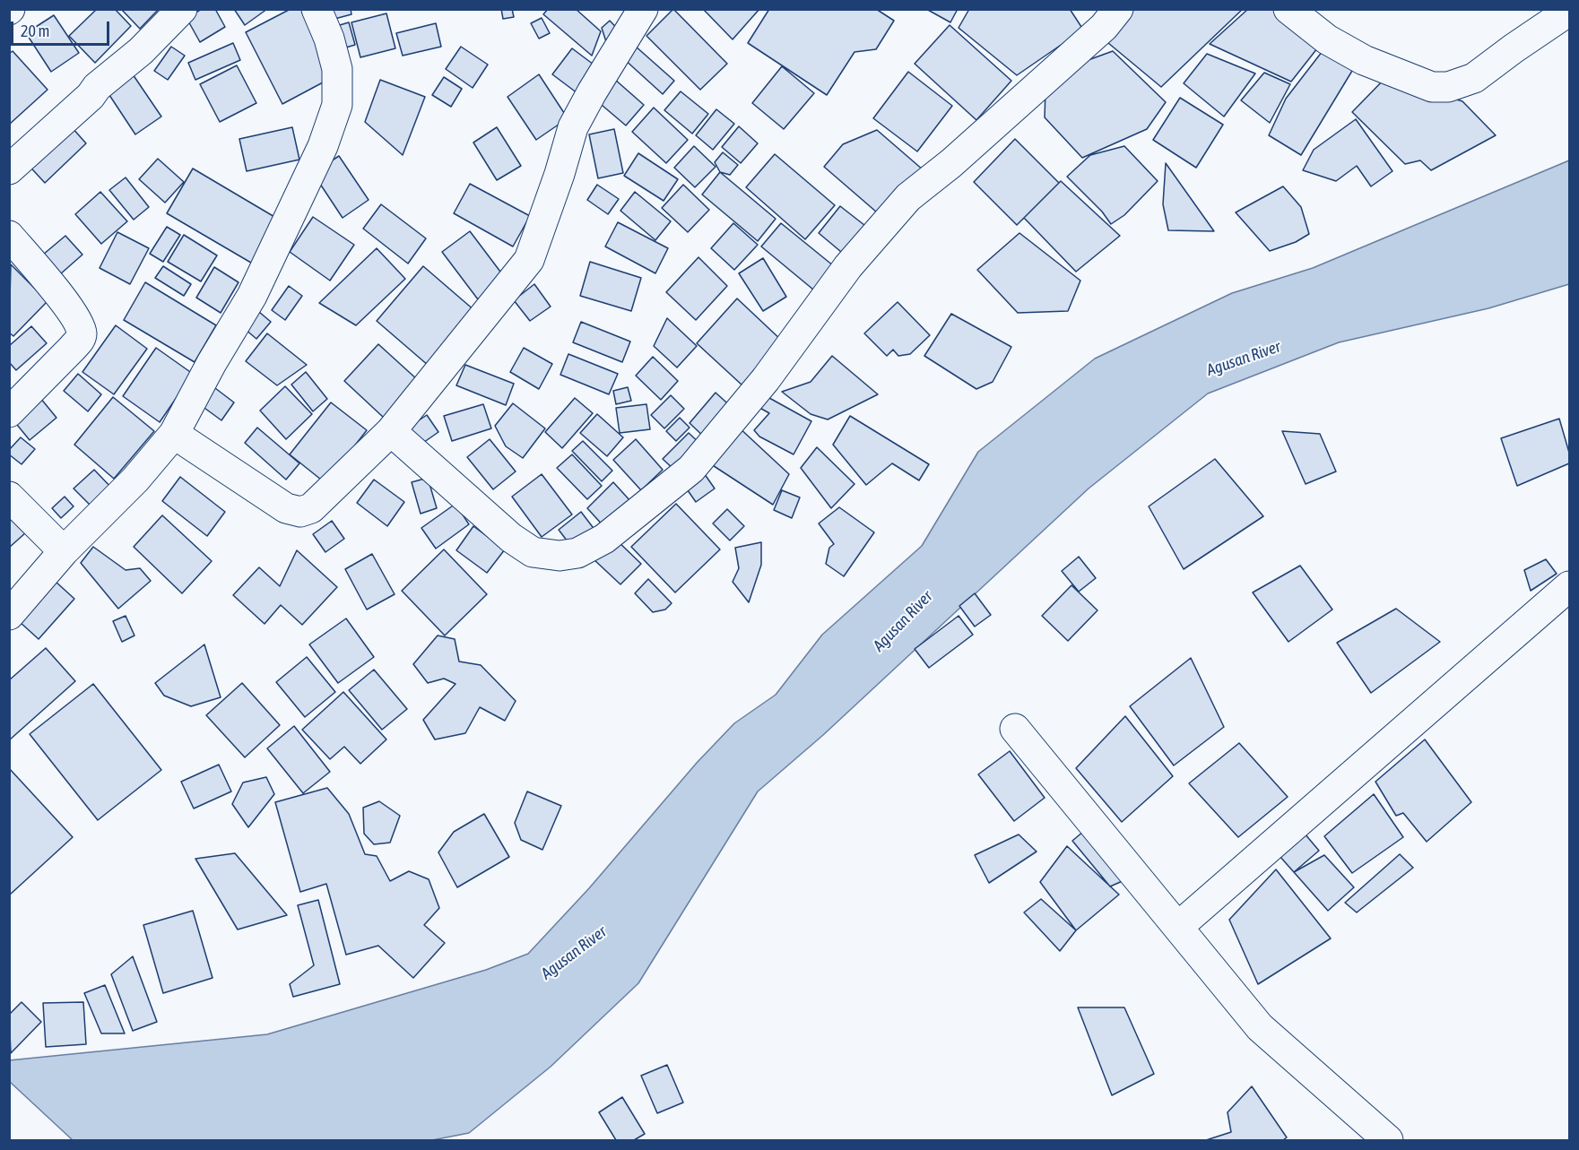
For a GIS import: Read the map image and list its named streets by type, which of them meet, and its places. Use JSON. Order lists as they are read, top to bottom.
{
  "water": ["Agusan River"],
  "scale_bar": "20 m"
}
